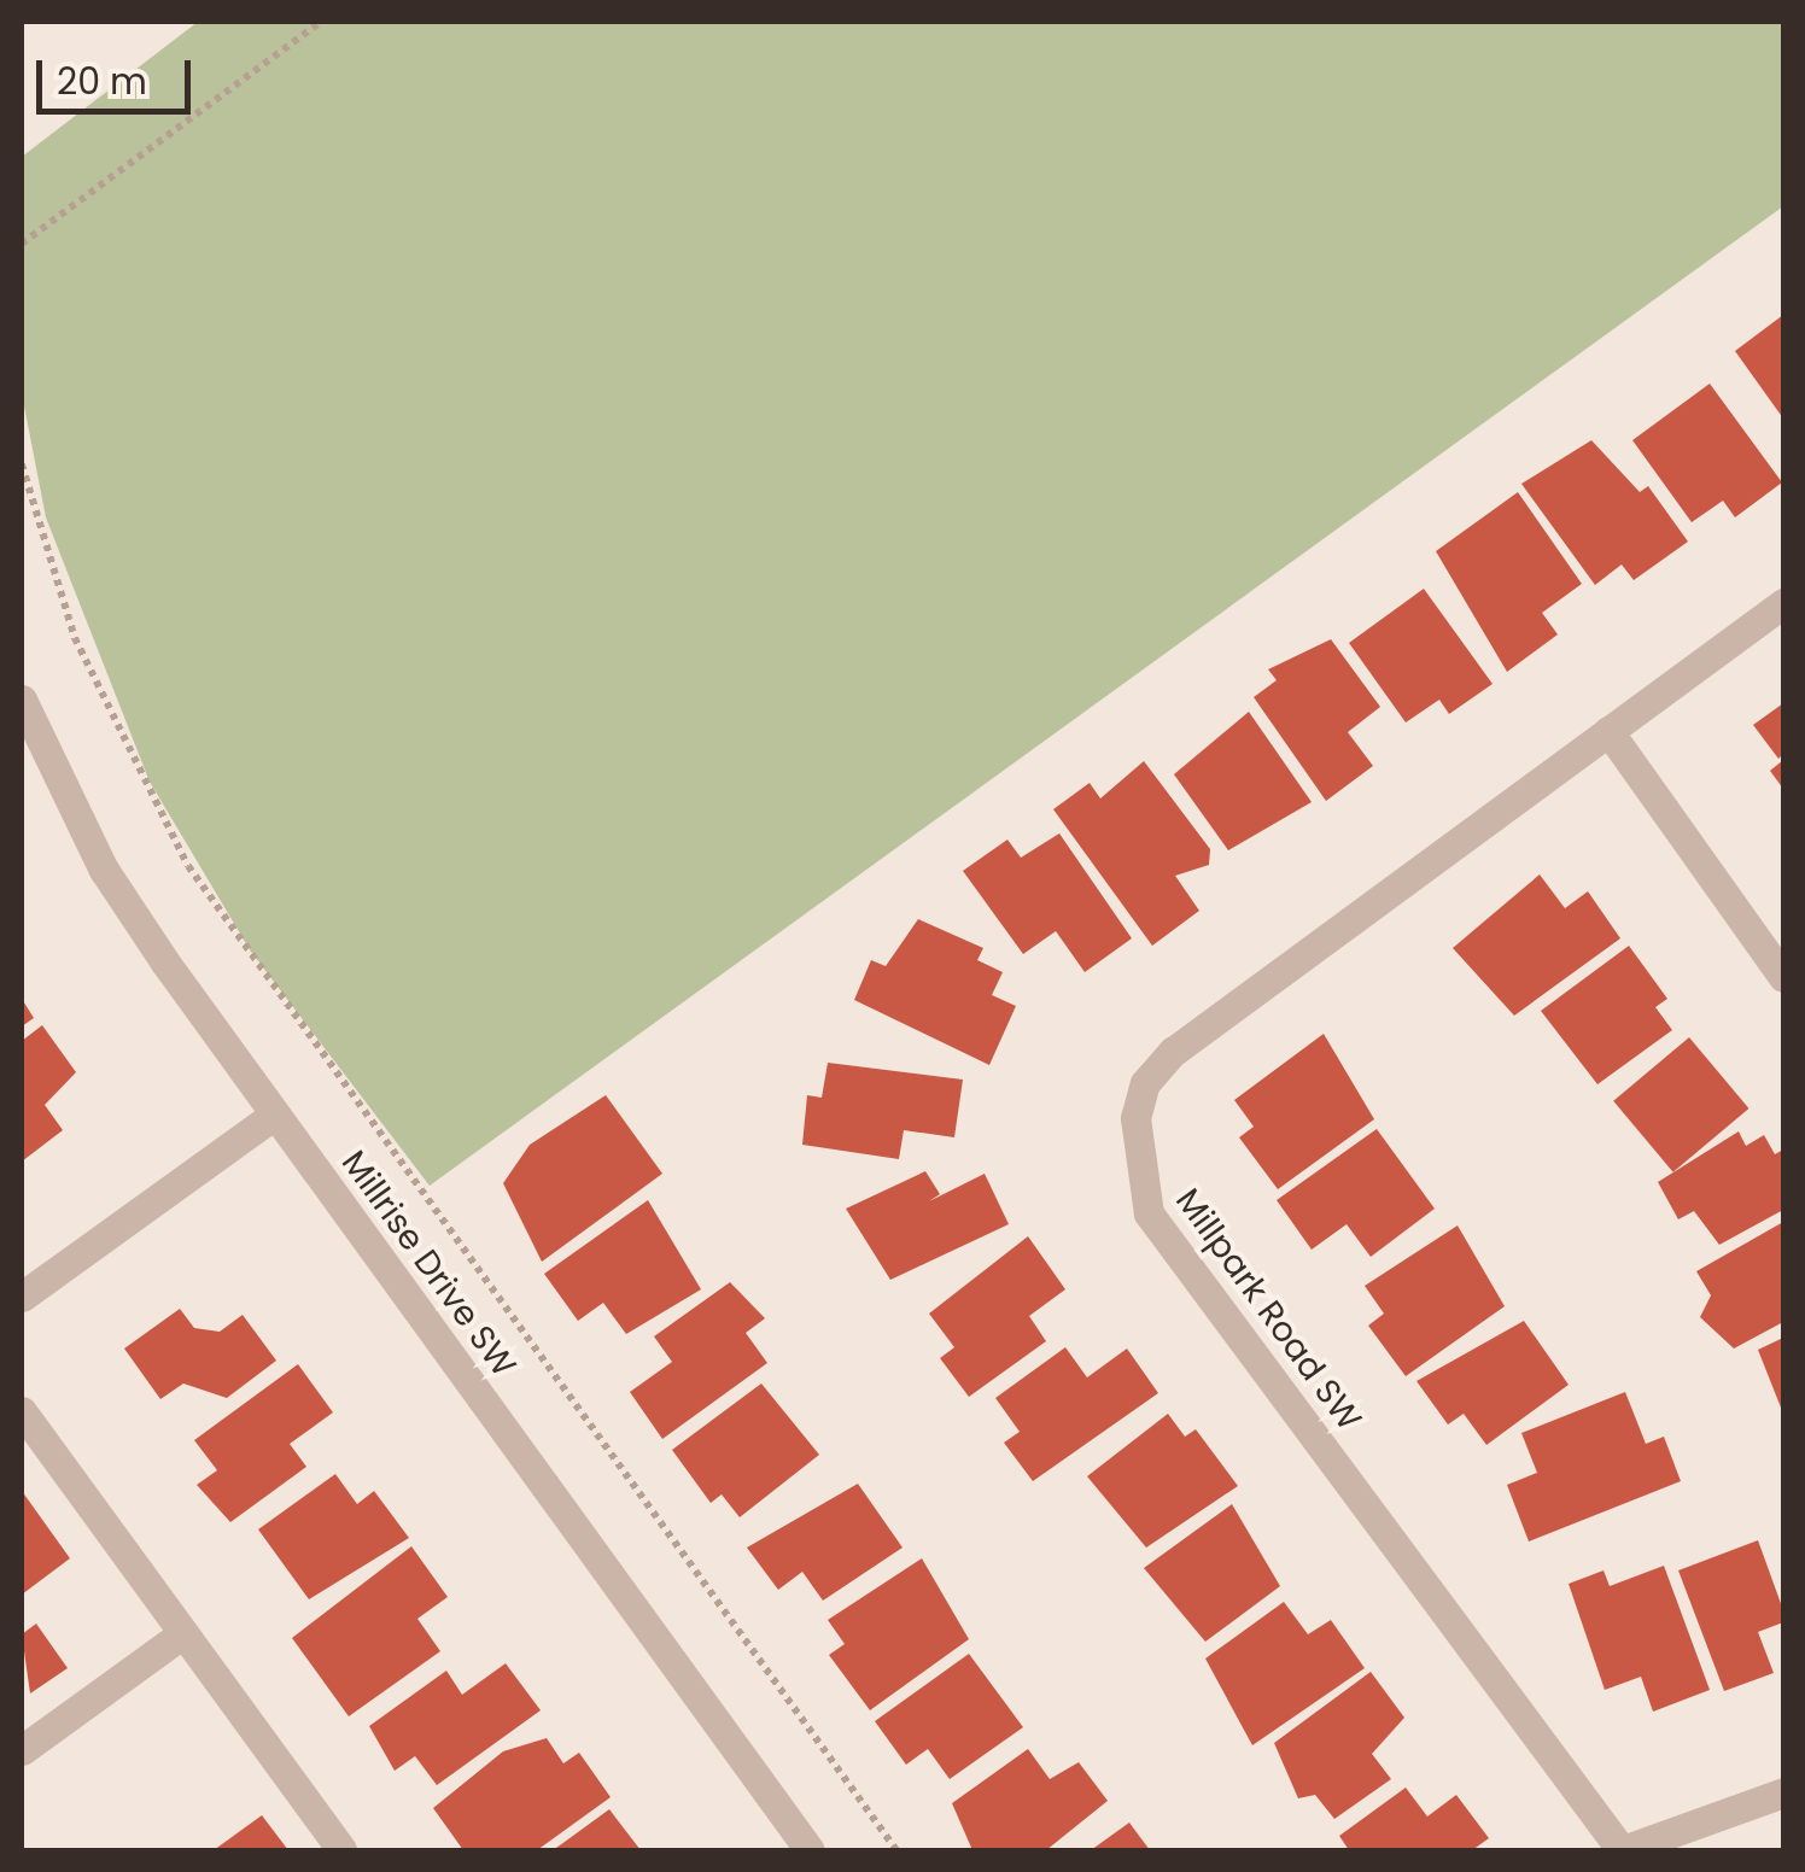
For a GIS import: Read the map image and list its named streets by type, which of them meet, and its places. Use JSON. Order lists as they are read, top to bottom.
{
  "streets": {
    "street": ["Millrise Drive SW", "Millpark Road SW"]
  },
  "scale_bar": "20 m"
}
